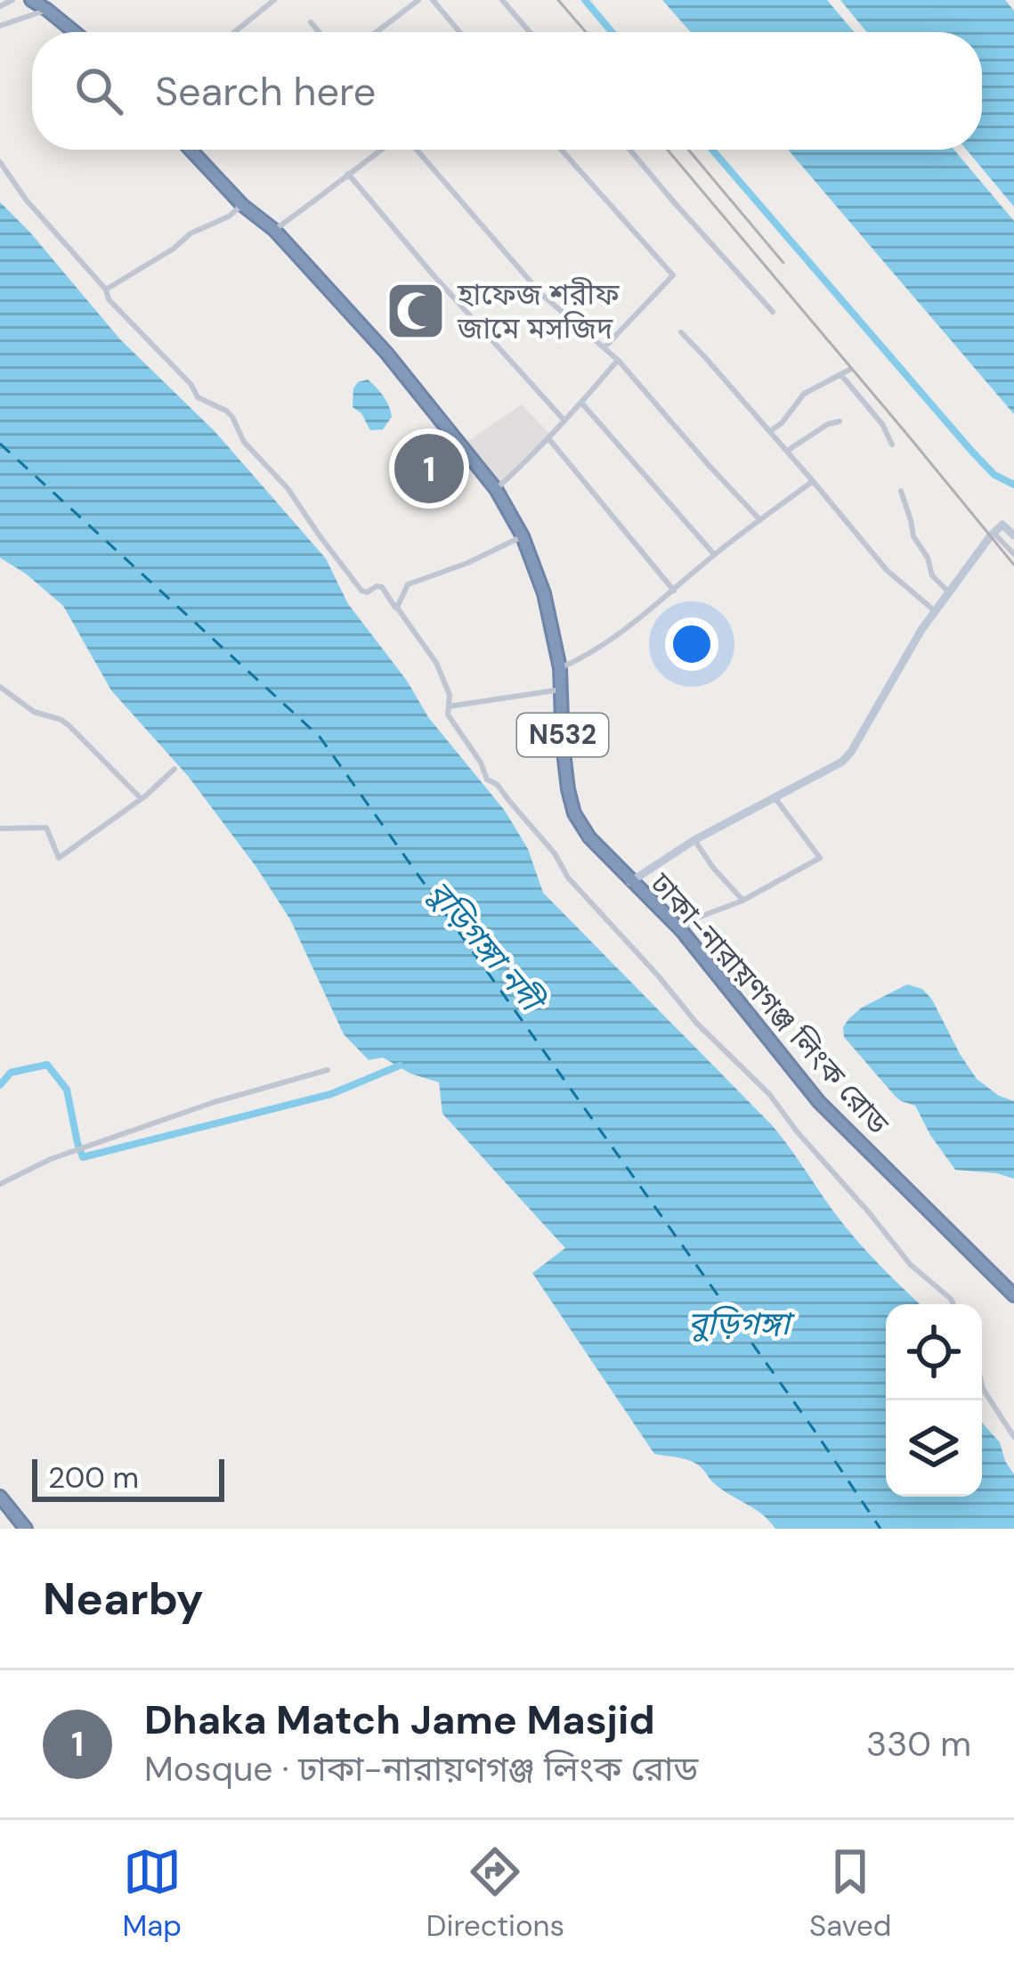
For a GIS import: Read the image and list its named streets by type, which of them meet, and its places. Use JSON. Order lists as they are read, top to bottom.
{
  "streets": {
    "highway": ["N532", "ঢাকা-নারায়ণগঞ্জ লিংক রোড"]
  },
  "water": ["বুড়িগঙ্গা নদী", "বুড়িগঙ্গা"],
  "places": {
    "mosque": ["হাফেজ শরীফ জামে মসজিদ"]
  },
  "scale_bar": "200 m",
  "page": {
    "search": "Search here",
    "pins": "1",
    "scale": "200 m",
    "heading": "Nearby",
    "list": [
      {
        "mark": "1",
        "name": "Dhaka Match Jame Masjid",
        "note": "Mosque · ঢাকা-নারায়ণগঞ্জ লিংক রোড",
        "value": "330 m"
      }
    ],
    "nav": ["Map", "Directions", "Saved"]
  }
}
